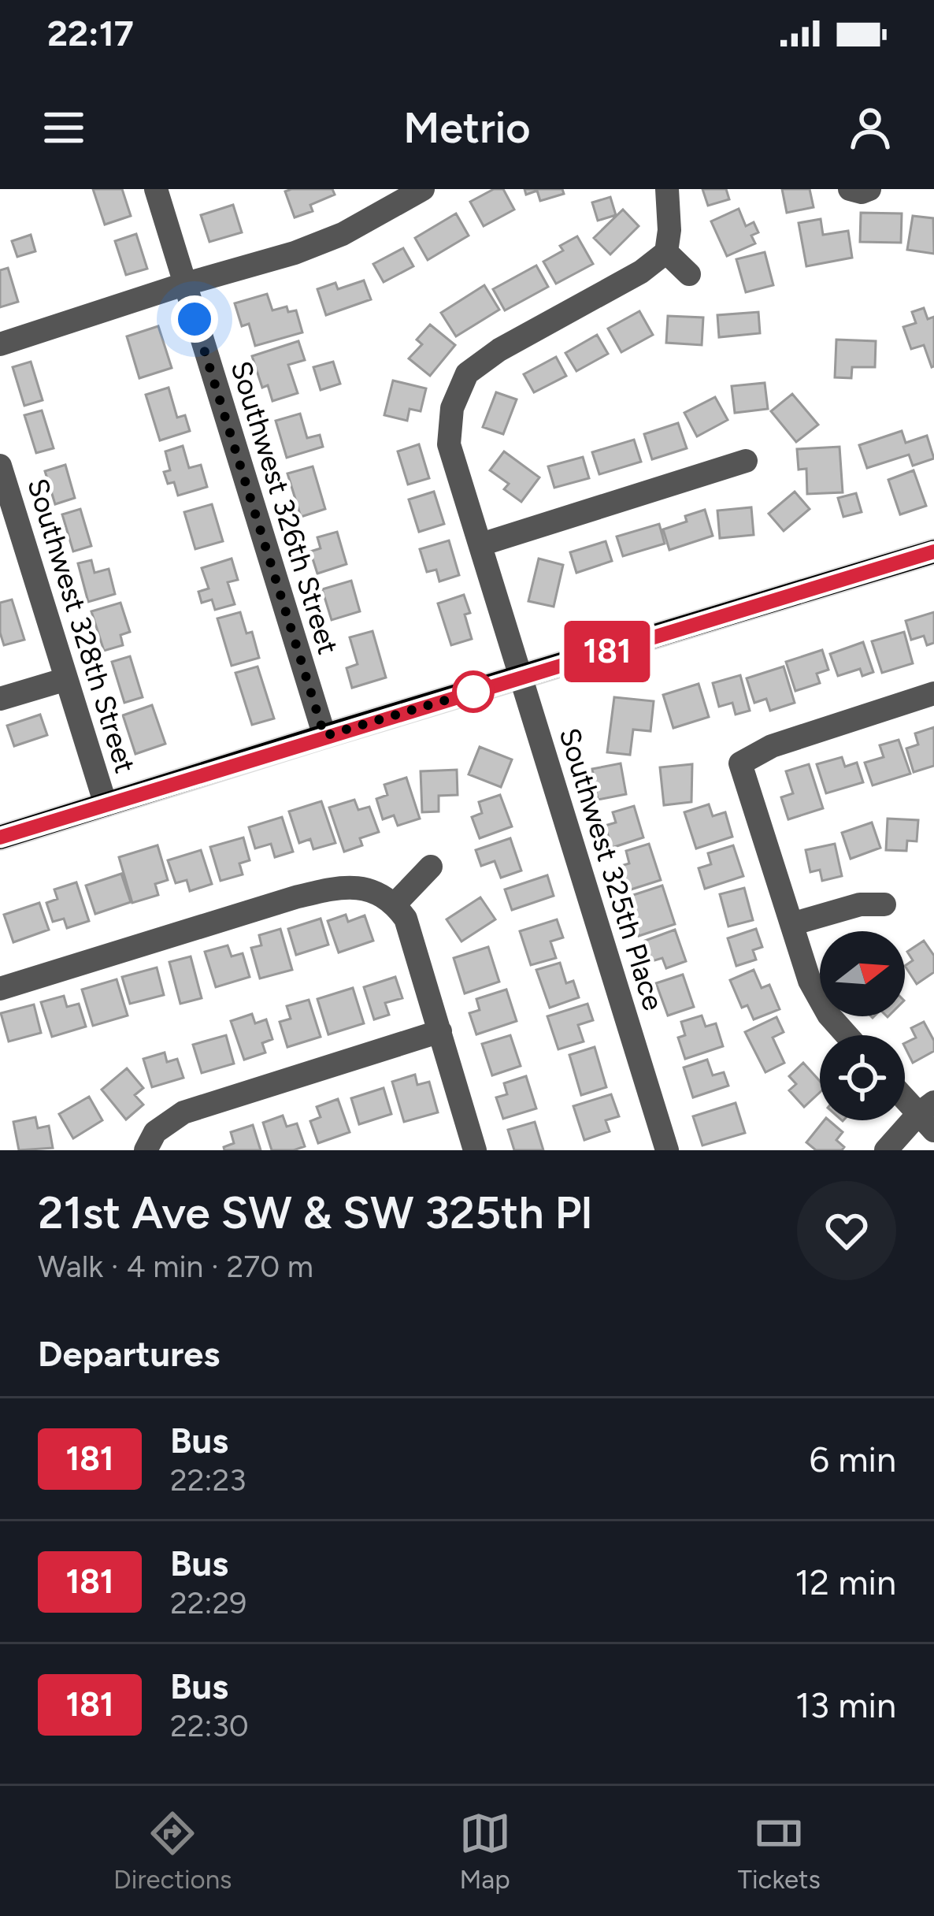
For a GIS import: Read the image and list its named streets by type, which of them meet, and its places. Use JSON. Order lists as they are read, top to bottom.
{
  "streets": {
    "street": ["Southwest 326th Street", "Southwest 328th Street", "Southwest 325th Place"]
  },
  "lines": ["bus line 181"],
  "north": "right",
  "page": {
    "status": "22:17",
    "header": "Metrio",
    "on_map": "181",
    "heading": [
      ["21st Ave SW & SW 325th Pl", "Walk · 4 min · 270 m"],
      "Departures"
    ],
    "list": [
      {
        "mark": "181",
        "name": "Bus",
        "note": "22:23",
        "value": "6 min"
      },
      {
        "mark": "181",
        "name": "Bus",
        "note": "22:29",
        "value": "12 min"
      },
      {
        "mark": "181",
        "name": "Bus",
        "note": "22:30",
        "value": "13 min"
      }
    ],
    "tabs": ["Directions", "Map", "Tickets"]
  }
}
